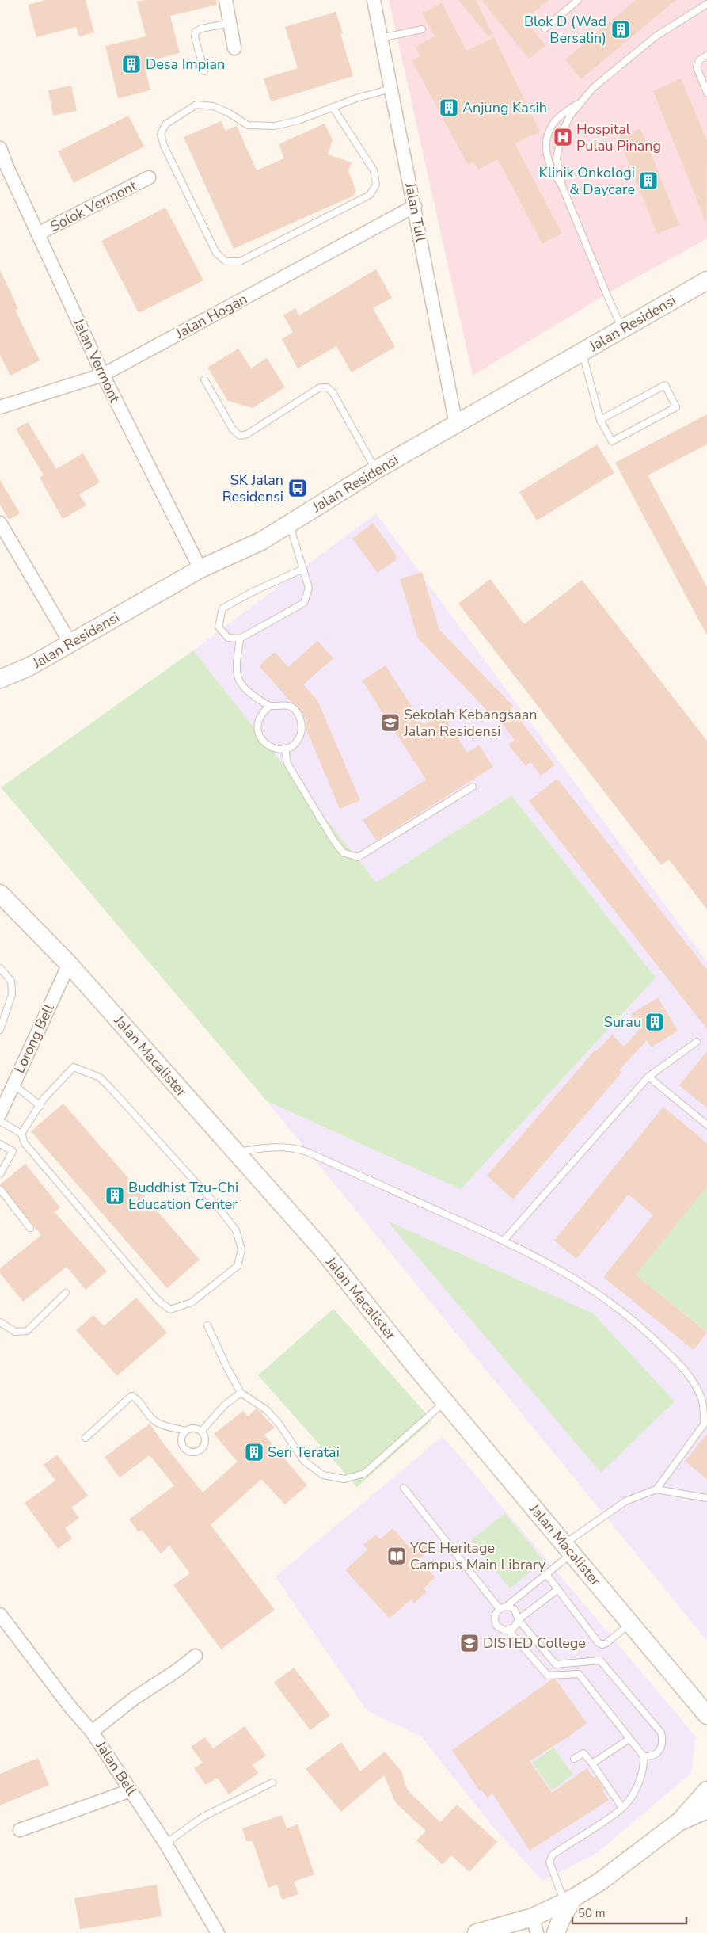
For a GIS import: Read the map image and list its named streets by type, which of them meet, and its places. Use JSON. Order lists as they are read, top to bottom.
{
  "streets": {
    "main road": ["Jalan Residensi", "Jalan Macalister"],
    "street": [
      "Solok Vermont",
      "Jalan Tull",
      "Jalan Hogan",
      "Jalan Vermont",
      "Lorong Bell",
      "Jalan Bell"
    ]
  },
  "crossings": [
    ["Solok Vermont", "Jalan Vermont"],
    ["Jalan Tull", "Jalan Hogan"],
    ["Jalan Tull", "Jalan Residensi"],
    ["Jalan Hogan", "Jalan Vermont"],
    ["Jalan Residensi", "Jalan Vermont"],
    ["Lorong Bell", "Jalan Macalister"]
  ],
  "places": {
    "building": [
      "Blok D (Wad Bersalin)",
      "Desa Impian",
      "Anjung Kasih",
      "Klinik Onkologi & Daycare",
      "Surau",
      "Buddhist Tzu-Chi Education Center",
      "Seri Teratai"
    ],
    "hospital": ["Hospital Pulau Pinang"],
    "bus stop": ["SK Jalan Residensi"],
    "school or university": ["Sekolah Kebangsaan Jalan Residensi", "DISTED College"],
    "library": ["YCE Heritage Campus Main Library"]
  },
  "scale_bar": "50 m"
}
